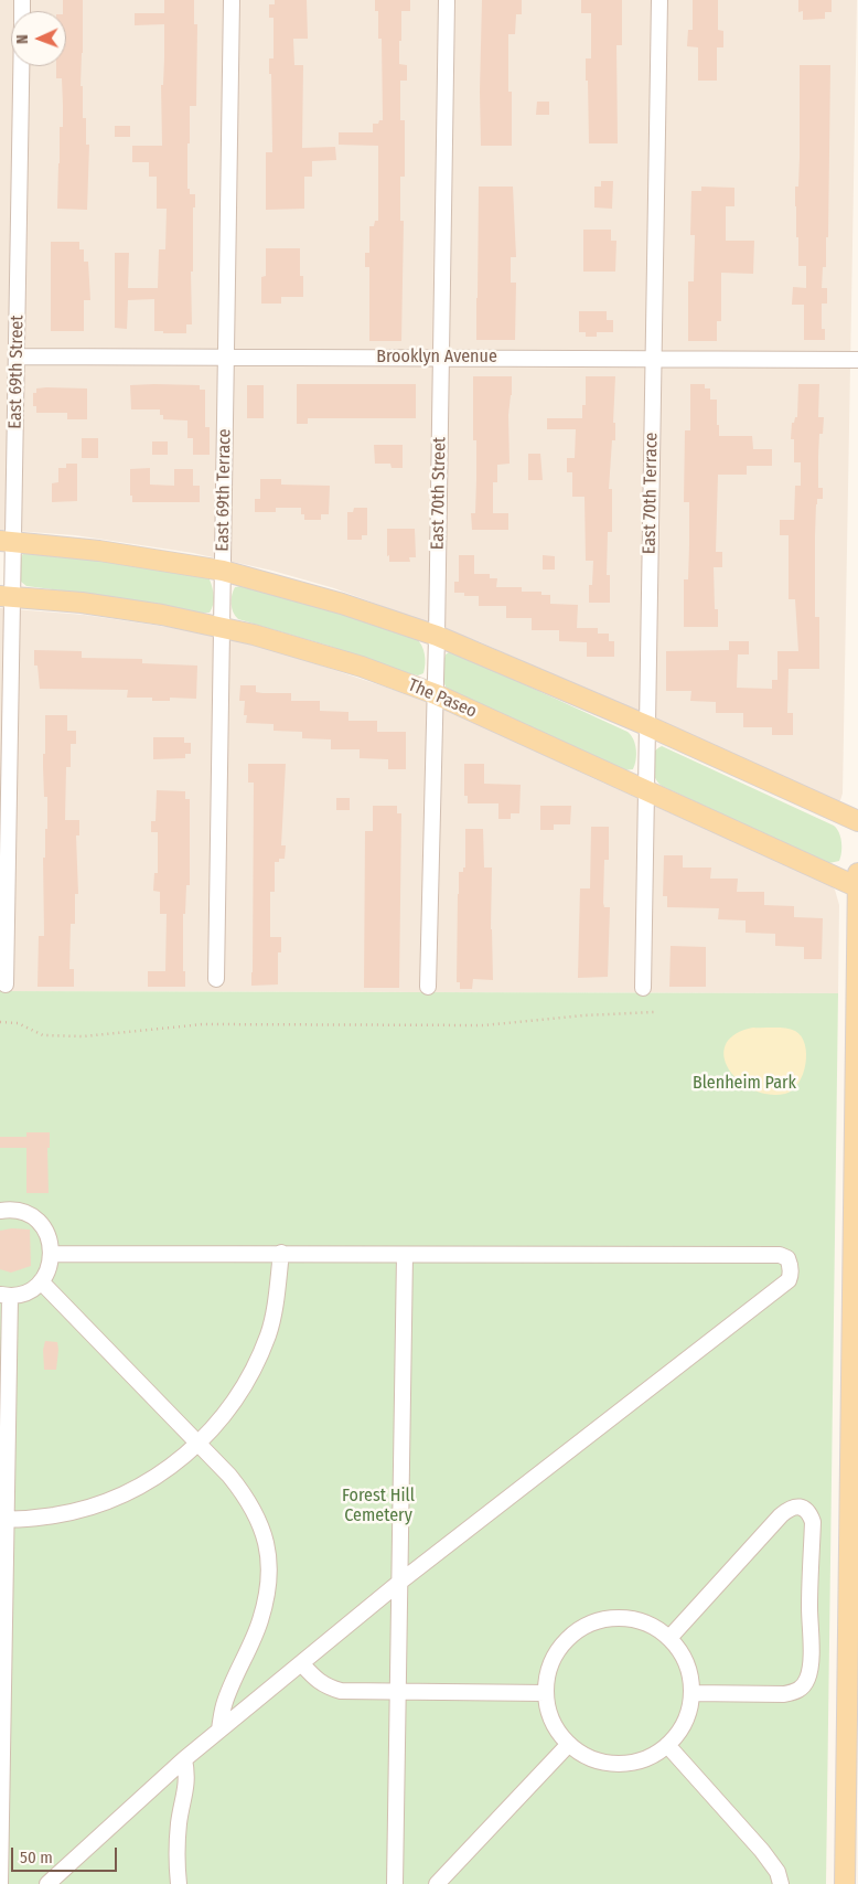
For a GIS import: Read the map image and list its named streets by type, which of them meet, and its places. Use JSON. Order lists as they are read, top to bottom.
{
  "streets": {
    "main road": ["The Paseo"],
    "street": [
      "Brooklyn Avenue",
      "East 69th Street",
      "East 69th Terrace",
      "East 70th Street",
      "East 70th Terrace"
    ]
  },
  "crossings": [
    ["Brooklyn Avenue", "East 69th Street"],
    ["Brooklyn Avenue", "East 69th Terrace"],
    ["Brooklyn Avenue", "East 70th Street"],
    ["Brooklyn Avenue", "East 70th Terrace"],
    ["East 69th Street", "The Paseo"],
    ["East 69th Terrace", "The Paseo"],
    ["East 70th Street", "The Paseo"],
    ["East 70th Terrace", "The Paseo"]
  ],
  "parks": ["Blenheim Park", "Forest Hill Cemetery"],
  "scale_bar": "50 m",
  "north": "left"
}
